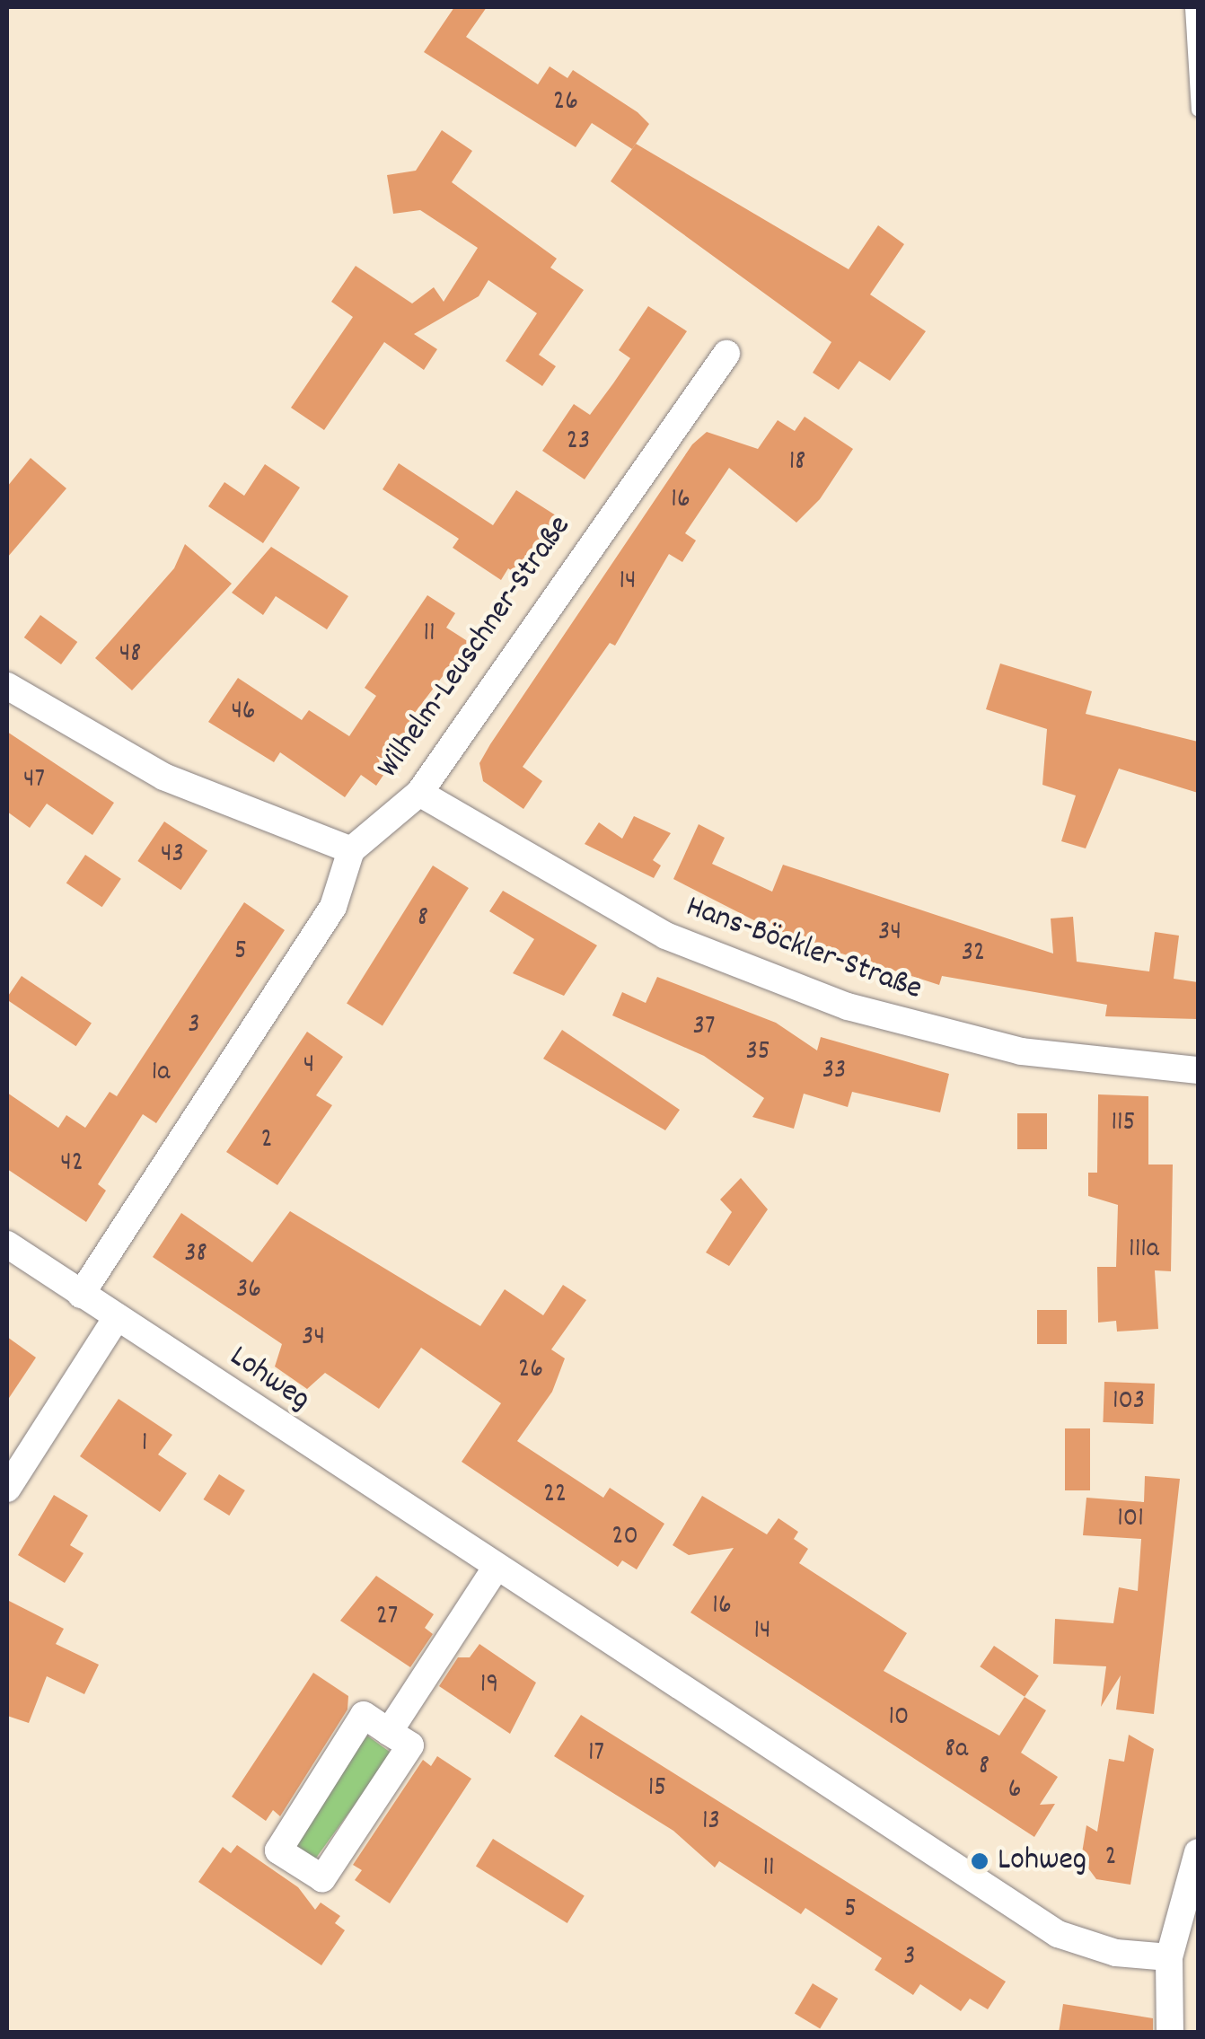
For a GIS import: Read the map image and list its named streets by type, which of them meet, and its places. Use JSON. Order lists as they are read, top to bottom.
{
  "streets": {
    "street": ["Wilhelm-Leuschner-Straße", "Hans-Böckler-Straße", "Lohweg"]
  },
  "crossings": [
    ["Wilhelm-Leuschner-Straße", "Hans-Böckler-Straße"]
  ],
  "places": ["Lohweg"],
  "house_numbers": [
    "26",
    "23",
    "18",
    "16",
    "14",
    "11",
    "48",
    "46",
    "47",
    "43",
    "8",
    "34",
    "5",
    "32",
    "3",
    "37",
    "35",
    "4",
    "33",
    "1a",
    "115",
    "2",
    "42",
    "111a",
    "38",
    "36",
    "34",
    "26",
    "103",
    "1",
    "22",
    "101",
    "20",
    "16",
    "27",
    "14",
    "19",
    "10",
    "8a",
    "17",
    "8",
    "15",
    "6",
    "13",
    "2",
    "11",
    "5",
    "3"
  ]
}
